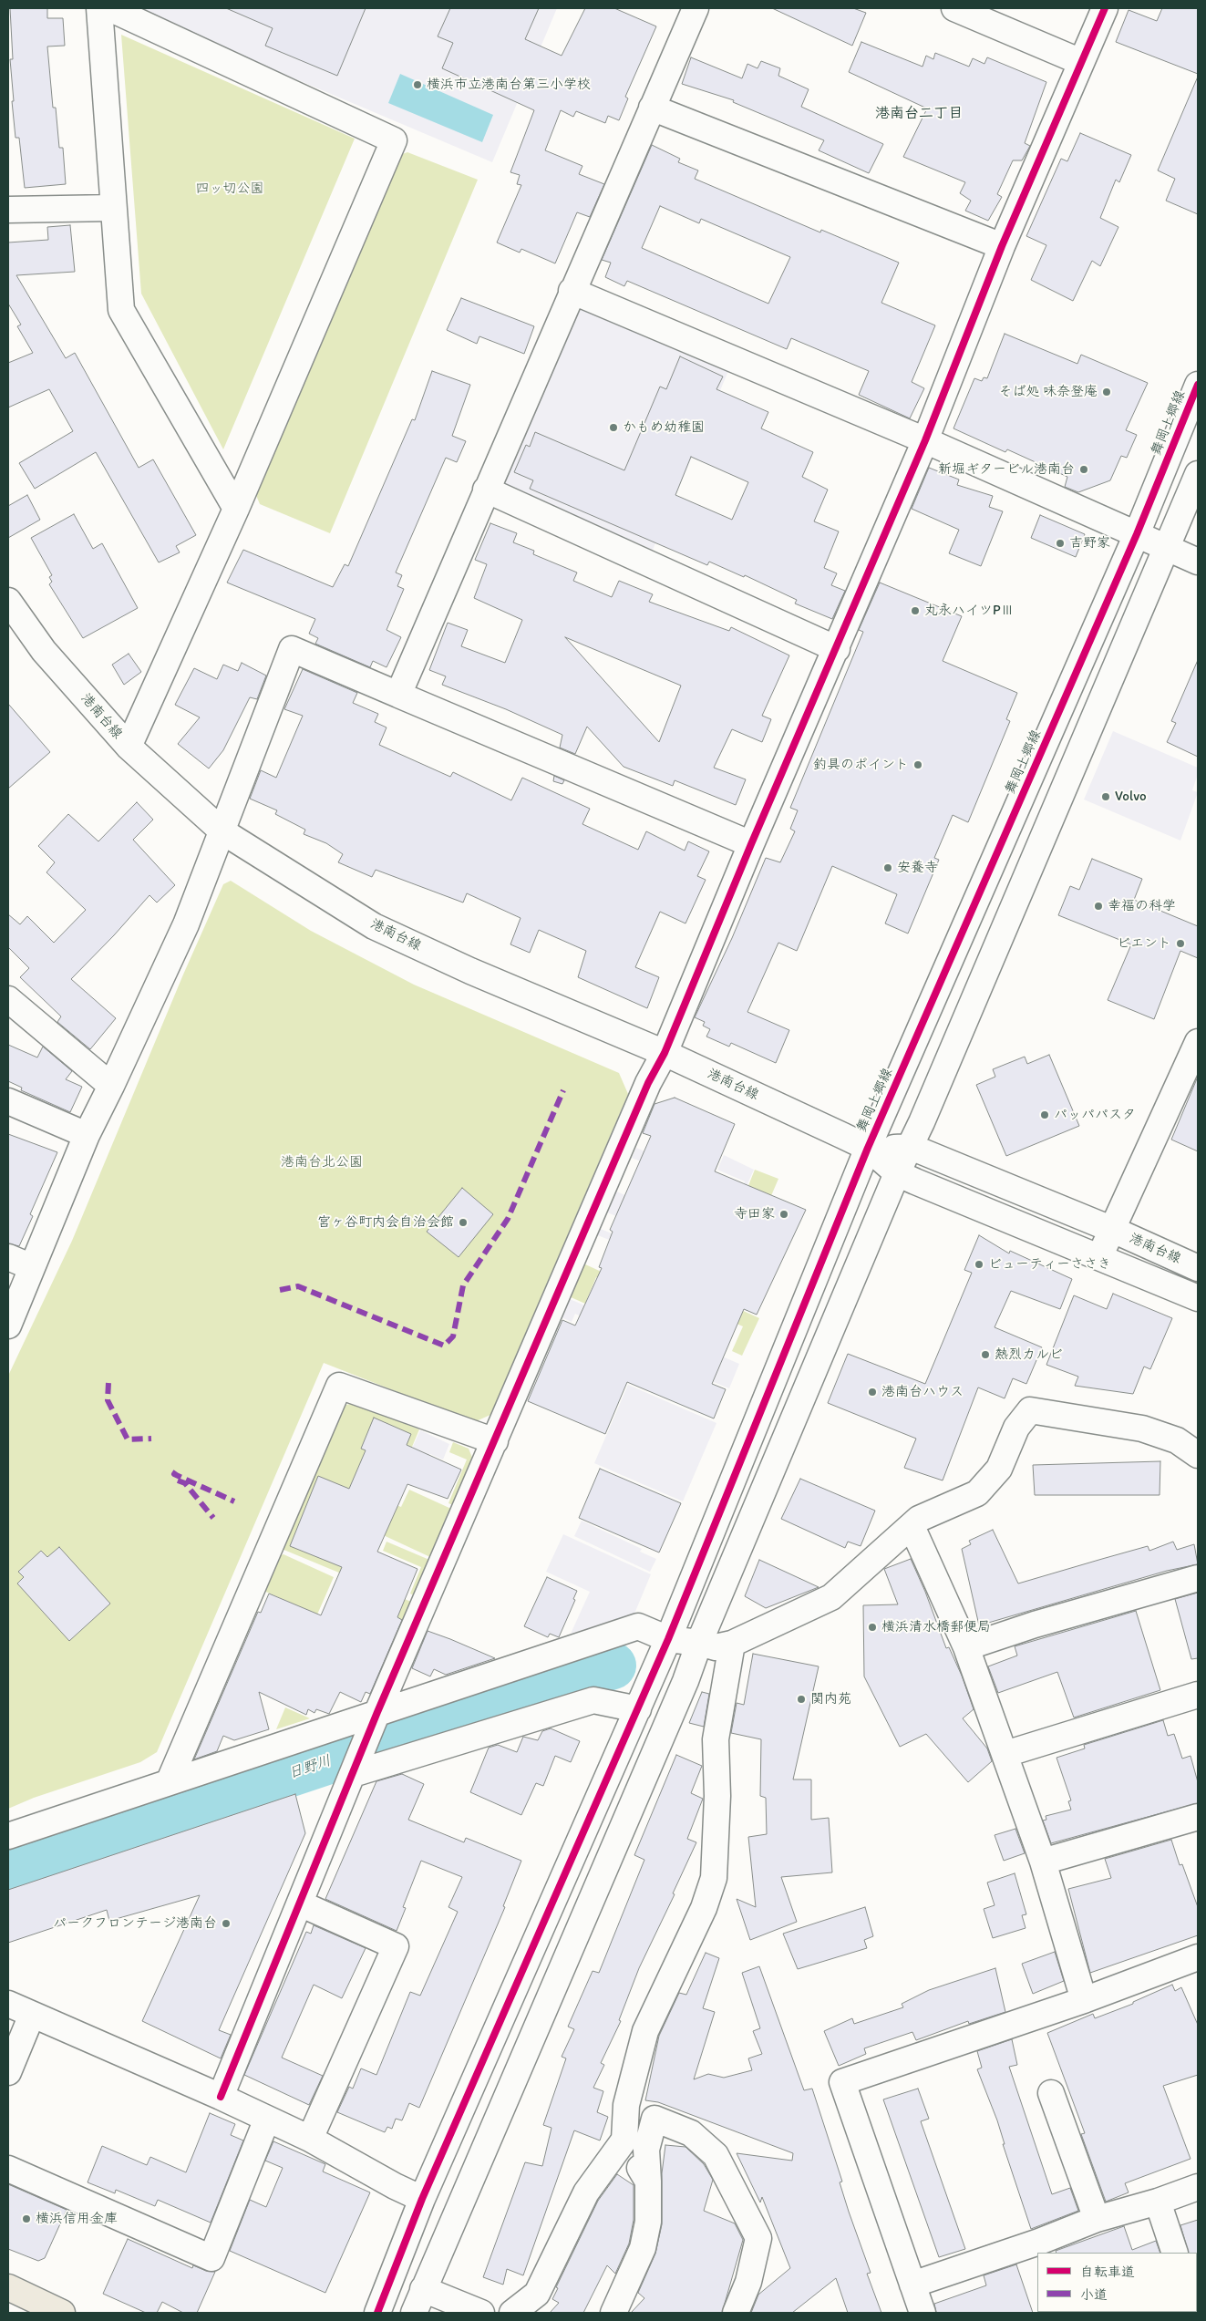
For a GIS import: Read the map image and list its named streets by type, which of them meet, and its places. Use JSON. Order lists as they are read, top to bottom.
{
  "streets": {
    "street": ["舞岡上郷線", "港南台線"]
  },
  "crossings": [
    ["舞岡上郷線", "港南台線"]
  ],
  "districts": ["港南台二丁目"],
  "water": ["日野川"],
  "parks": ["四ッ切公園", "港南台北公園"],
  "places": [
    "横浜市立港南台第三小学校",
    "そば処 味奈登庵",
    "かもめ幼稚園",
    "新堀ギタービル港南台",
    "吉野家",
    "丸永ハイツPⅢ",
    "釣具のポイント",
    "Volvo",
    "安養寺",
    "幸福の科学",
    "ビエント",
    "パッパパスタ",
    "寺田家",
    "宮ヶ谷町内会自治会館",
    "ビューティーささき",
    "熱烈カルビ",
    "港南台ハウス",
    "横浜清水橋郵便局",
    "関内苑",
    "パークフロンテージ港南台",
    "横浜信用金庫"
  ],
  "legend": ["自転車道", "小道"]
}
